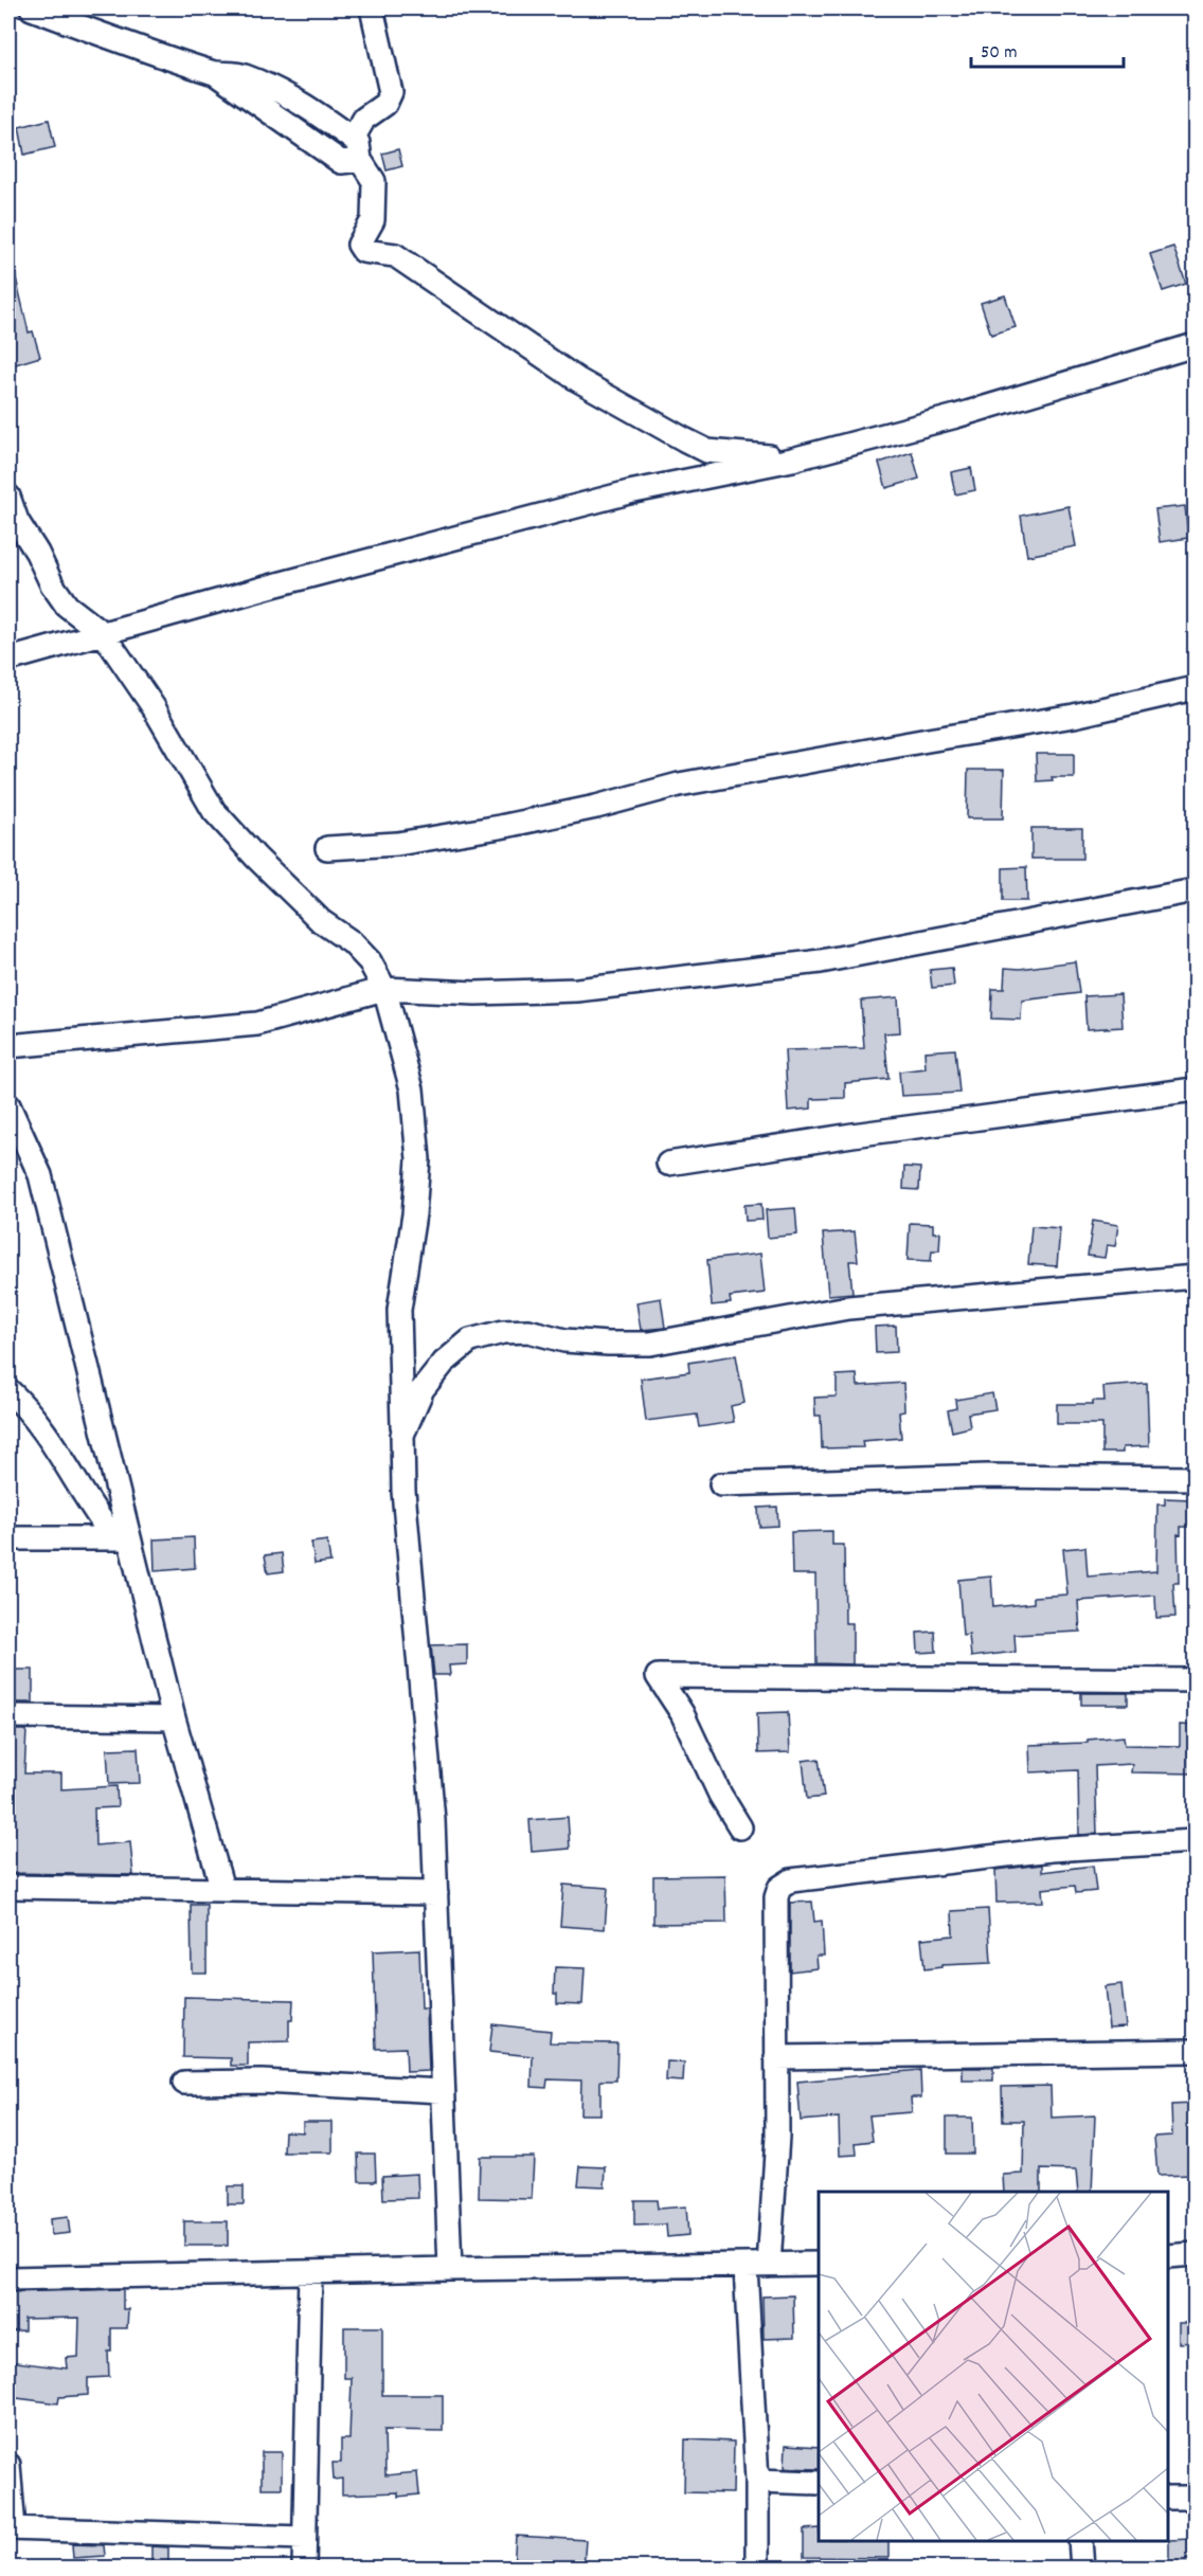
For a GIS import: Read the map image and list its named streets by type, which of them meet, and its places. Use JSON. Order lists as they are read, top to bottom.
{
  "scale_bar": "50 m"
}
